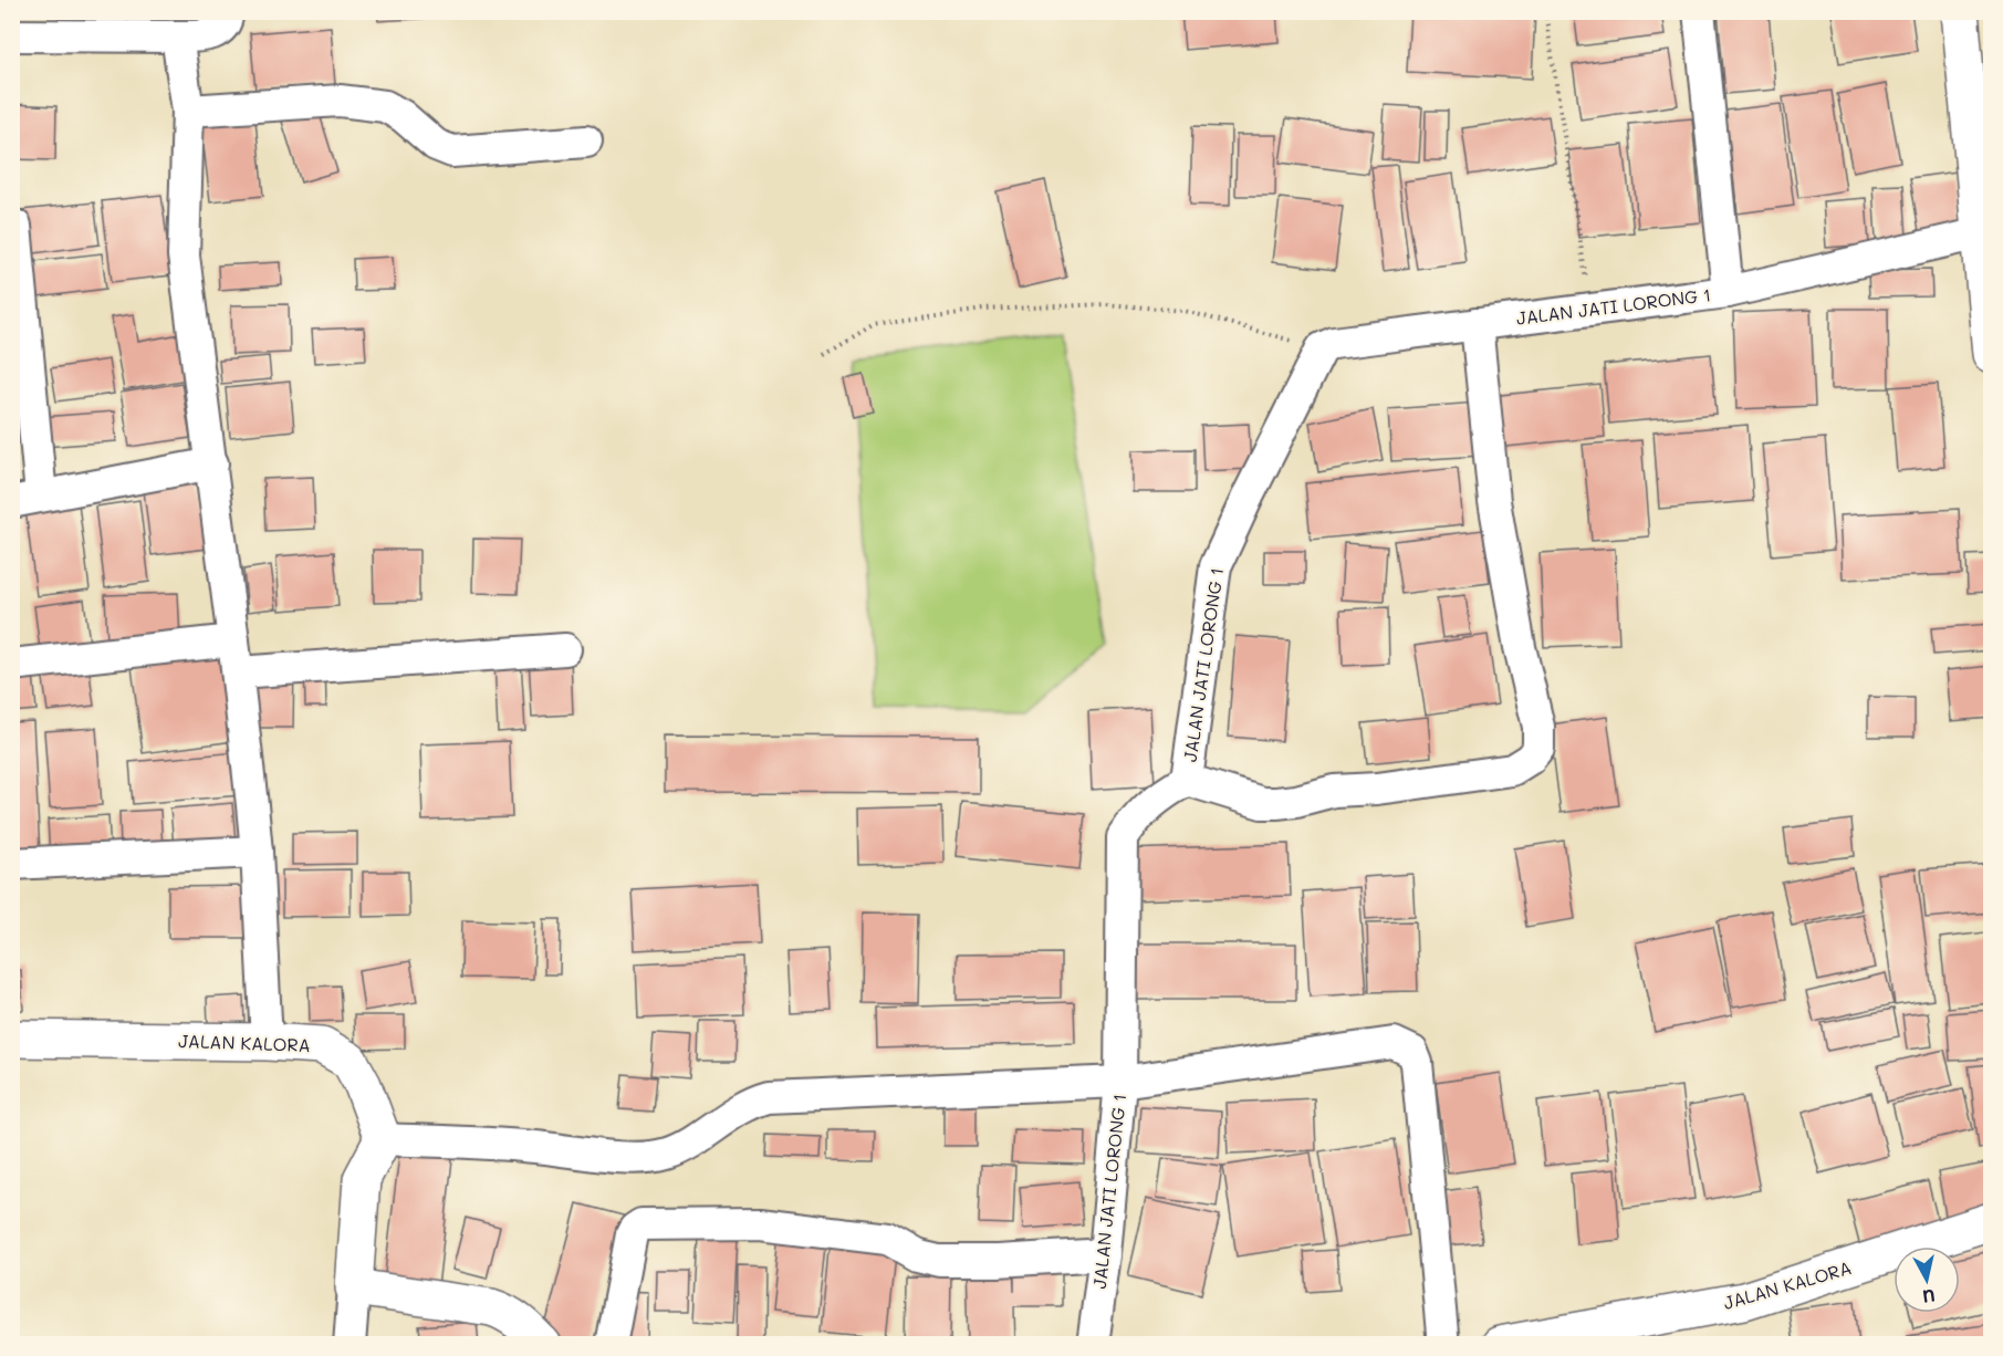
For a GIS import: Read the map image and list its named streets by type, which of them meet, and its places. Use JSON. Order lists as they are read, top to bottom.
{
  "streets": {
    "street": ["JALAN JATI LORONG 1", "JALAN KALORA"]
  },
  "north": "bottom"
}
